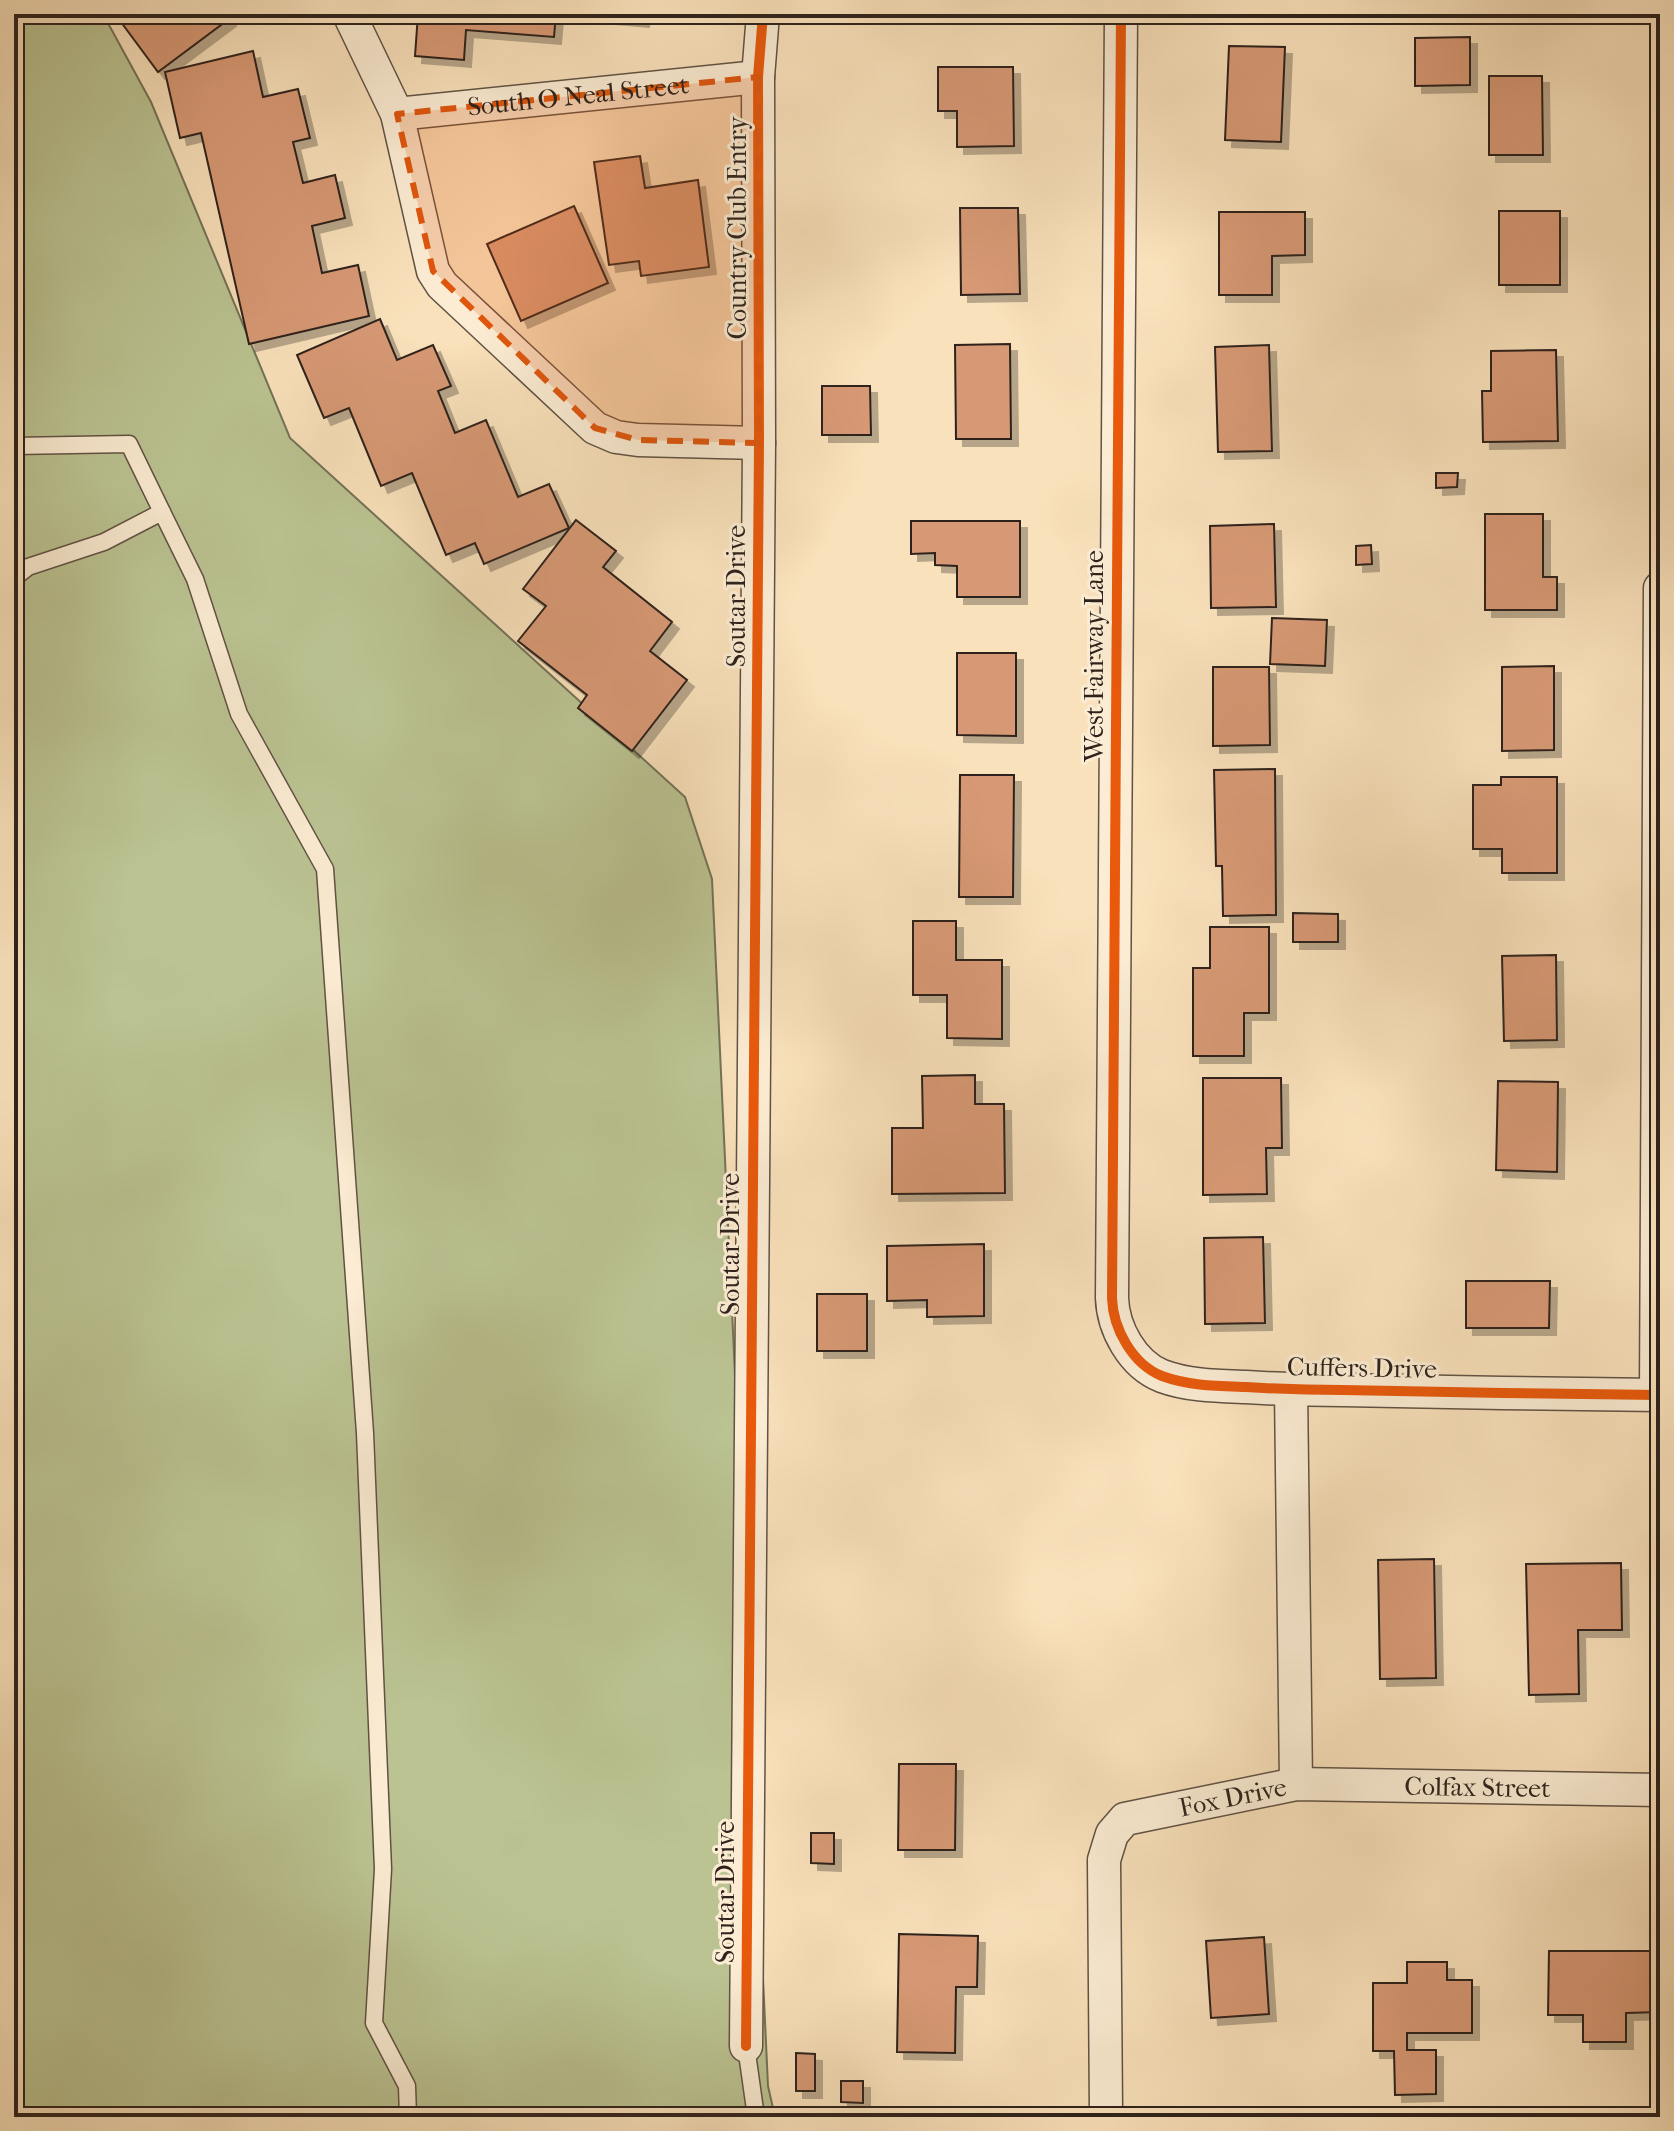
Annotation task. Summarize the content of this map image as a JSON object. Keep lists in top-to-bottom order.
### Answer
{
  "streets": {
    "street": [
      "South O Neal Street",
      "Country Club Entry",
      "Soutar Drive",
      "West Fairway Lane",
      "Cuffers Drive",
      "Colfax Street",
      "Fox Drive"
    ]
  },
  "crossings": [
    ["South O Neal Street", "Country Club Entry"],
    ["Country Club Entry", "Soutar Drive"],
    ["West Fairway Lane", "Cuffers Drive"],
    ["Cuffers Drive", "Fox Drive"],
    ["Colfax Street", "Fox Drive"]
  ]
}
